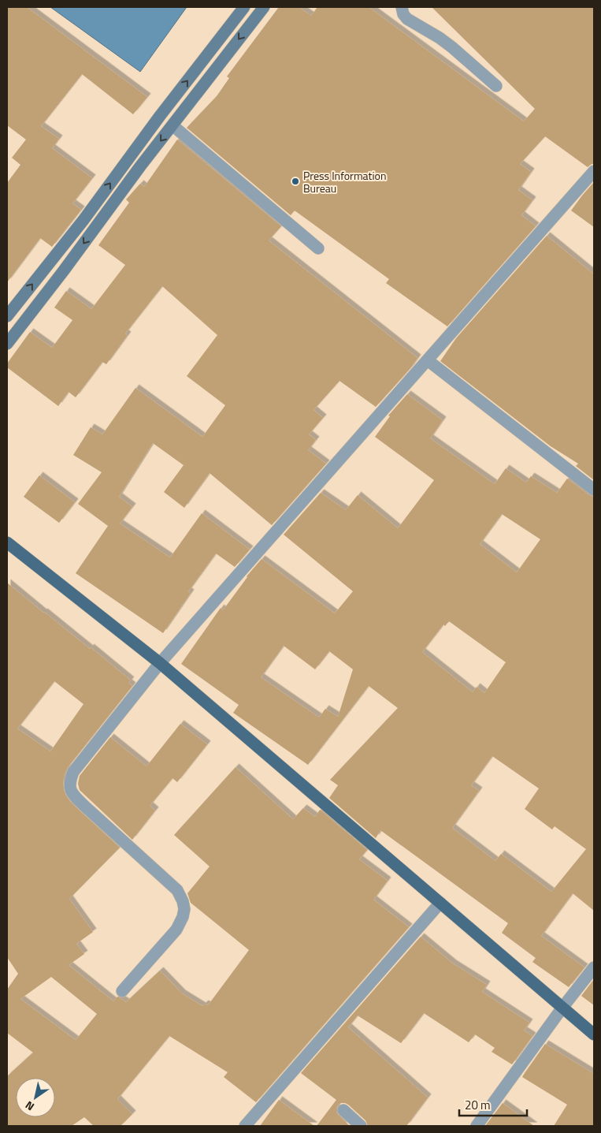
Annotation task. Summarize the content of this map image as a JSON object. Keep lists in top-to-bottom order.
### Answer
{
  "places": ["Press Information Bureau"],
  "scale_bar": "20 m",
  "north": "bottom left"
}
